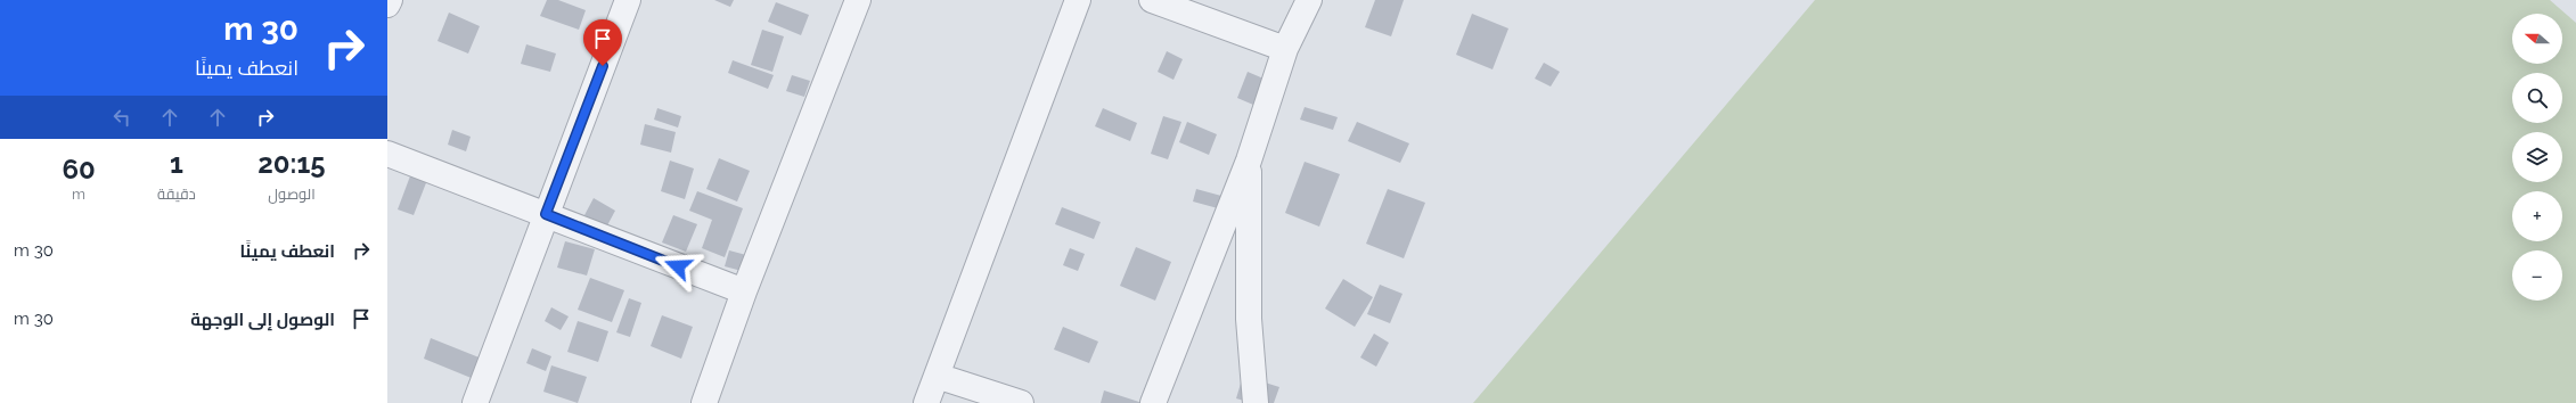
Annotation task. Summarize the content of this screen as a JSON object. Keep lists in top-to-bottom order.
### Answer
{
  "north": "left",
  "page": {
    "turn": ["30 m", "انعطف يمينًا"],
    "map_buttons": ["+", "−"],
    "eta": [
      "20:15",
      "الوصول",
      "1",
      "دقيقة",
      "60",
      "m"
    ],
    "list": [
      {
        "name": "انعطف يمينًا",
        "value": "30 m"
      },
      {
        "name": "الوصول إلى الوجهة",
        "value": "30 m"
      }
    ]
  }
}
